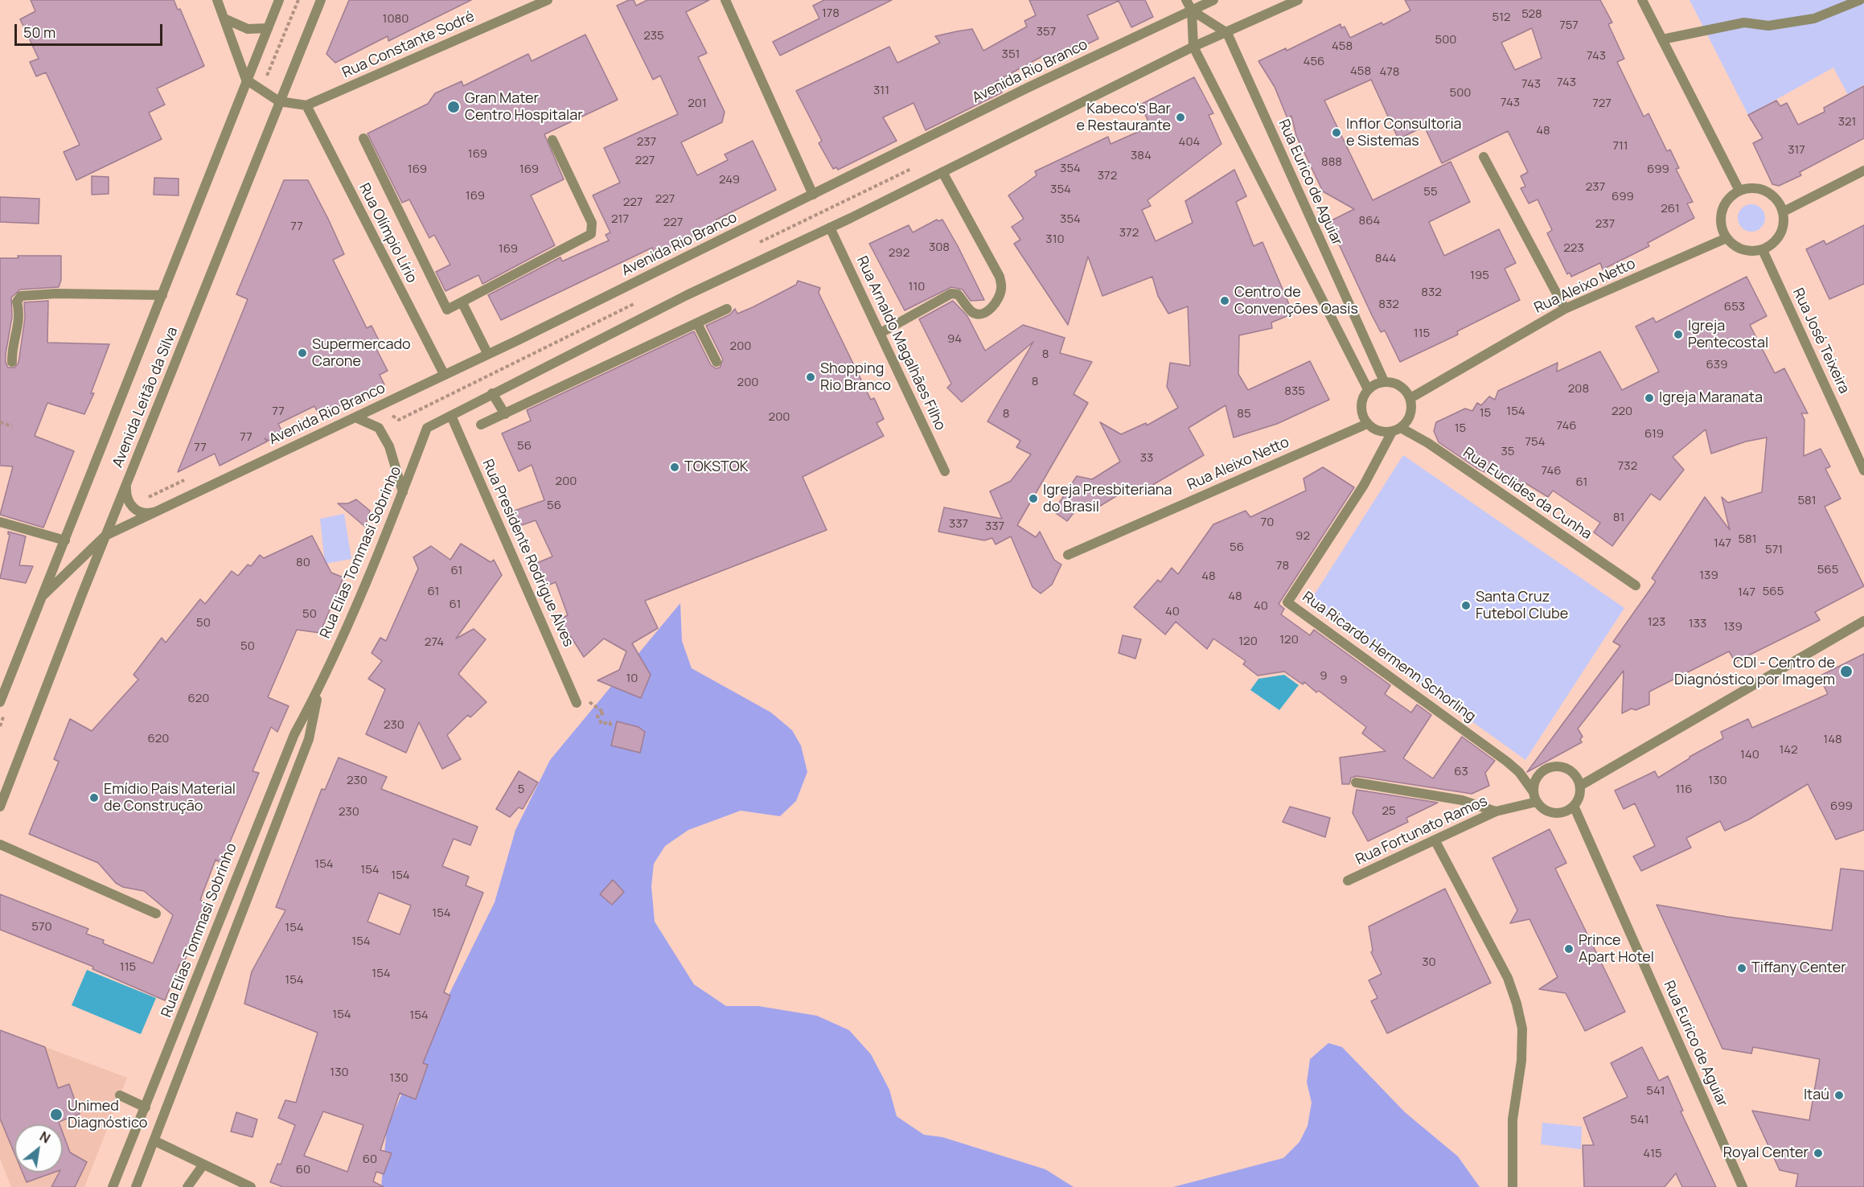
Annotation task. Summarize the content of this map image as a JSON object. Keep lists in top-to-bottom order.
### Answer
{
  "streets": {
    "street": [
      "Rua Constante Sodré",
      "Avenida Rio Branco",
      "Rua Eurico de Aguiar",
      "Rua Olímpio Lírio",
      "Rua Aleixo Netto",
      "Rua José Teixeira",
      "Rua Arnaldo Magalhães Filho",
      "Avenida Leitão da Silva",
      "Rua Euclides da Cunha",
      "Rua Elias Tommasi Sobrinho",
      "Rua Presidente Rodrigue Alves",
      "Rua Ricardo Hermenn Schorling",
      "Rua Fortunato Ramos"
    ]
  },
  "crossings": [
    ["Rua Constante Sodré", "Rua Olímpio Lírio"],
    ["Avenida Rio Branco", "Rua Olímpio Lírio"],
    ["Avenida Rio Branco", "Avenida Leitão da Silva"],
    ["Rua Eurico de Aguiar", "Rua Aleixo Netto"],
    ["Rua Eurico de Aguiar", "Rua Euclides da Cunha"],
    ["Rua Eurico de Aguiar", "Rua Ricardo Hermenn Schorling"],
    ["Rua Eurico de Aguiar", "Rua Fortunato Ramos"],
    ["Rua Aleixo Netto", "Rua José Teixeira"],
    ["Rua Aleixo Netto", "Rua Euclides da Cunha"],
    ["Rua Aleixo Netto", "Rua Ricardo Hermenn Schorling"],
    ["Rua Euclides da Cunha", "Rua Ricardo Hermenn Schorling"],
    ["Rua Elias Tommasi Sobrinho", "Rua Presidente Rodrigue Alves"],
    ["Rua Ricardo Hermenn Schorling", "Rua Fortunato Ramos"]
  ],
  "places": [
    "Gran Mater Centro Hospitalar",
    "Kabeco's Bar e Restaurante",
    "Inflor Consultoria e Sistemas",
    "Centro de Convenções Oasis",
    "Igreja Pentecostal",
    "Supermercado Carone",
    "Shopping Rio Branco",
    "Igreja Maranata",
    "TOKSTOK",
    "Igreja Presbiteriana do Brasil",
    "Santa Cruz Futebol Clube",
    "CDI - Centro de Diagnóstico por Imagem",
    "Emídio Pais Material de Construção",
    "Prince Apart Hotel",
    "Tiffany Center",
    "Itaú",
    "Unimed Diagnóstico",
    "Royal Center"
  ],
  "house_numbers": [
    "178",
    "528",
    "512",
    "1080",
    "757",
    "357",
    "235",
    "500",
    "458",
    "351",
    "743",
    "456",
    "458",
    "478",
    "743",
    "743",
    "311",
    "500",
    "743",
    "201",
    "727",
    "321",
    "48",
    "237",
    "404",
    "711",
    "317",
    "169",
    "384",
    "227",
    "888",
    "354",
    "169",
    "169",
    "699",
    "372",
    "249",
    "237",
    "354",
    "55",
    "169",
    "699",
    "227",
    "227",
    "261",
    "217",
    "354",
    "864",
    "227",
    "237",
    "77",
    "372",
    "310",
    "308",
    "223",
    "169",
    "292",
    "844",
    "195",
    "110",
    "832",
    "832",
    "653",
    "115",
    "94",
    "200",
    "8",
    "639",
    "8",
    "200",
    "208",
    "835",
    "77",
    "154",
    "220",
    "15",
    "8",
    "85",
    "200",
    "746",
    "15",
    "619",
    "77",
    "754",
    "56",
    "77",
    "35",
    "33",
    "732",
    "746",
    "200",
    "61",
    "581",
    "56",
    "81",
    "70",
    "337",
    "337",
    "92",
    "581",
    "147",
    "56",
    "571",
    "80",
    "78",
    "565",
    "61",
    "139",
    "48",
    "61",
    "565",
    "147",
    "48",
    "61",
    "40",
    "40",
    "50",
    "123",
    "50",
    "133",
    "139",
    "120",
    "120",
    "274",
    "50",
    "9",
    "10",
    "9",
    "620",
    "230",
    "620",
    "148",
    "142",
    "140",
    "63",
    "230",
    "130",
    "5",
    "116",
    "699",
    "25",
    "230",
    "154",
    "154",
    "154",
    "154",
    "570",
    "154",
    "154",
    "30",
    "115",
    "154",
    "154",
    "154",
    "154",
    "130",
    "130",
    "541",
    "541",
    "415",
    "60",
    "60"
  ],
  "scale_bar": "50 m",
  "north": "top right"
}
